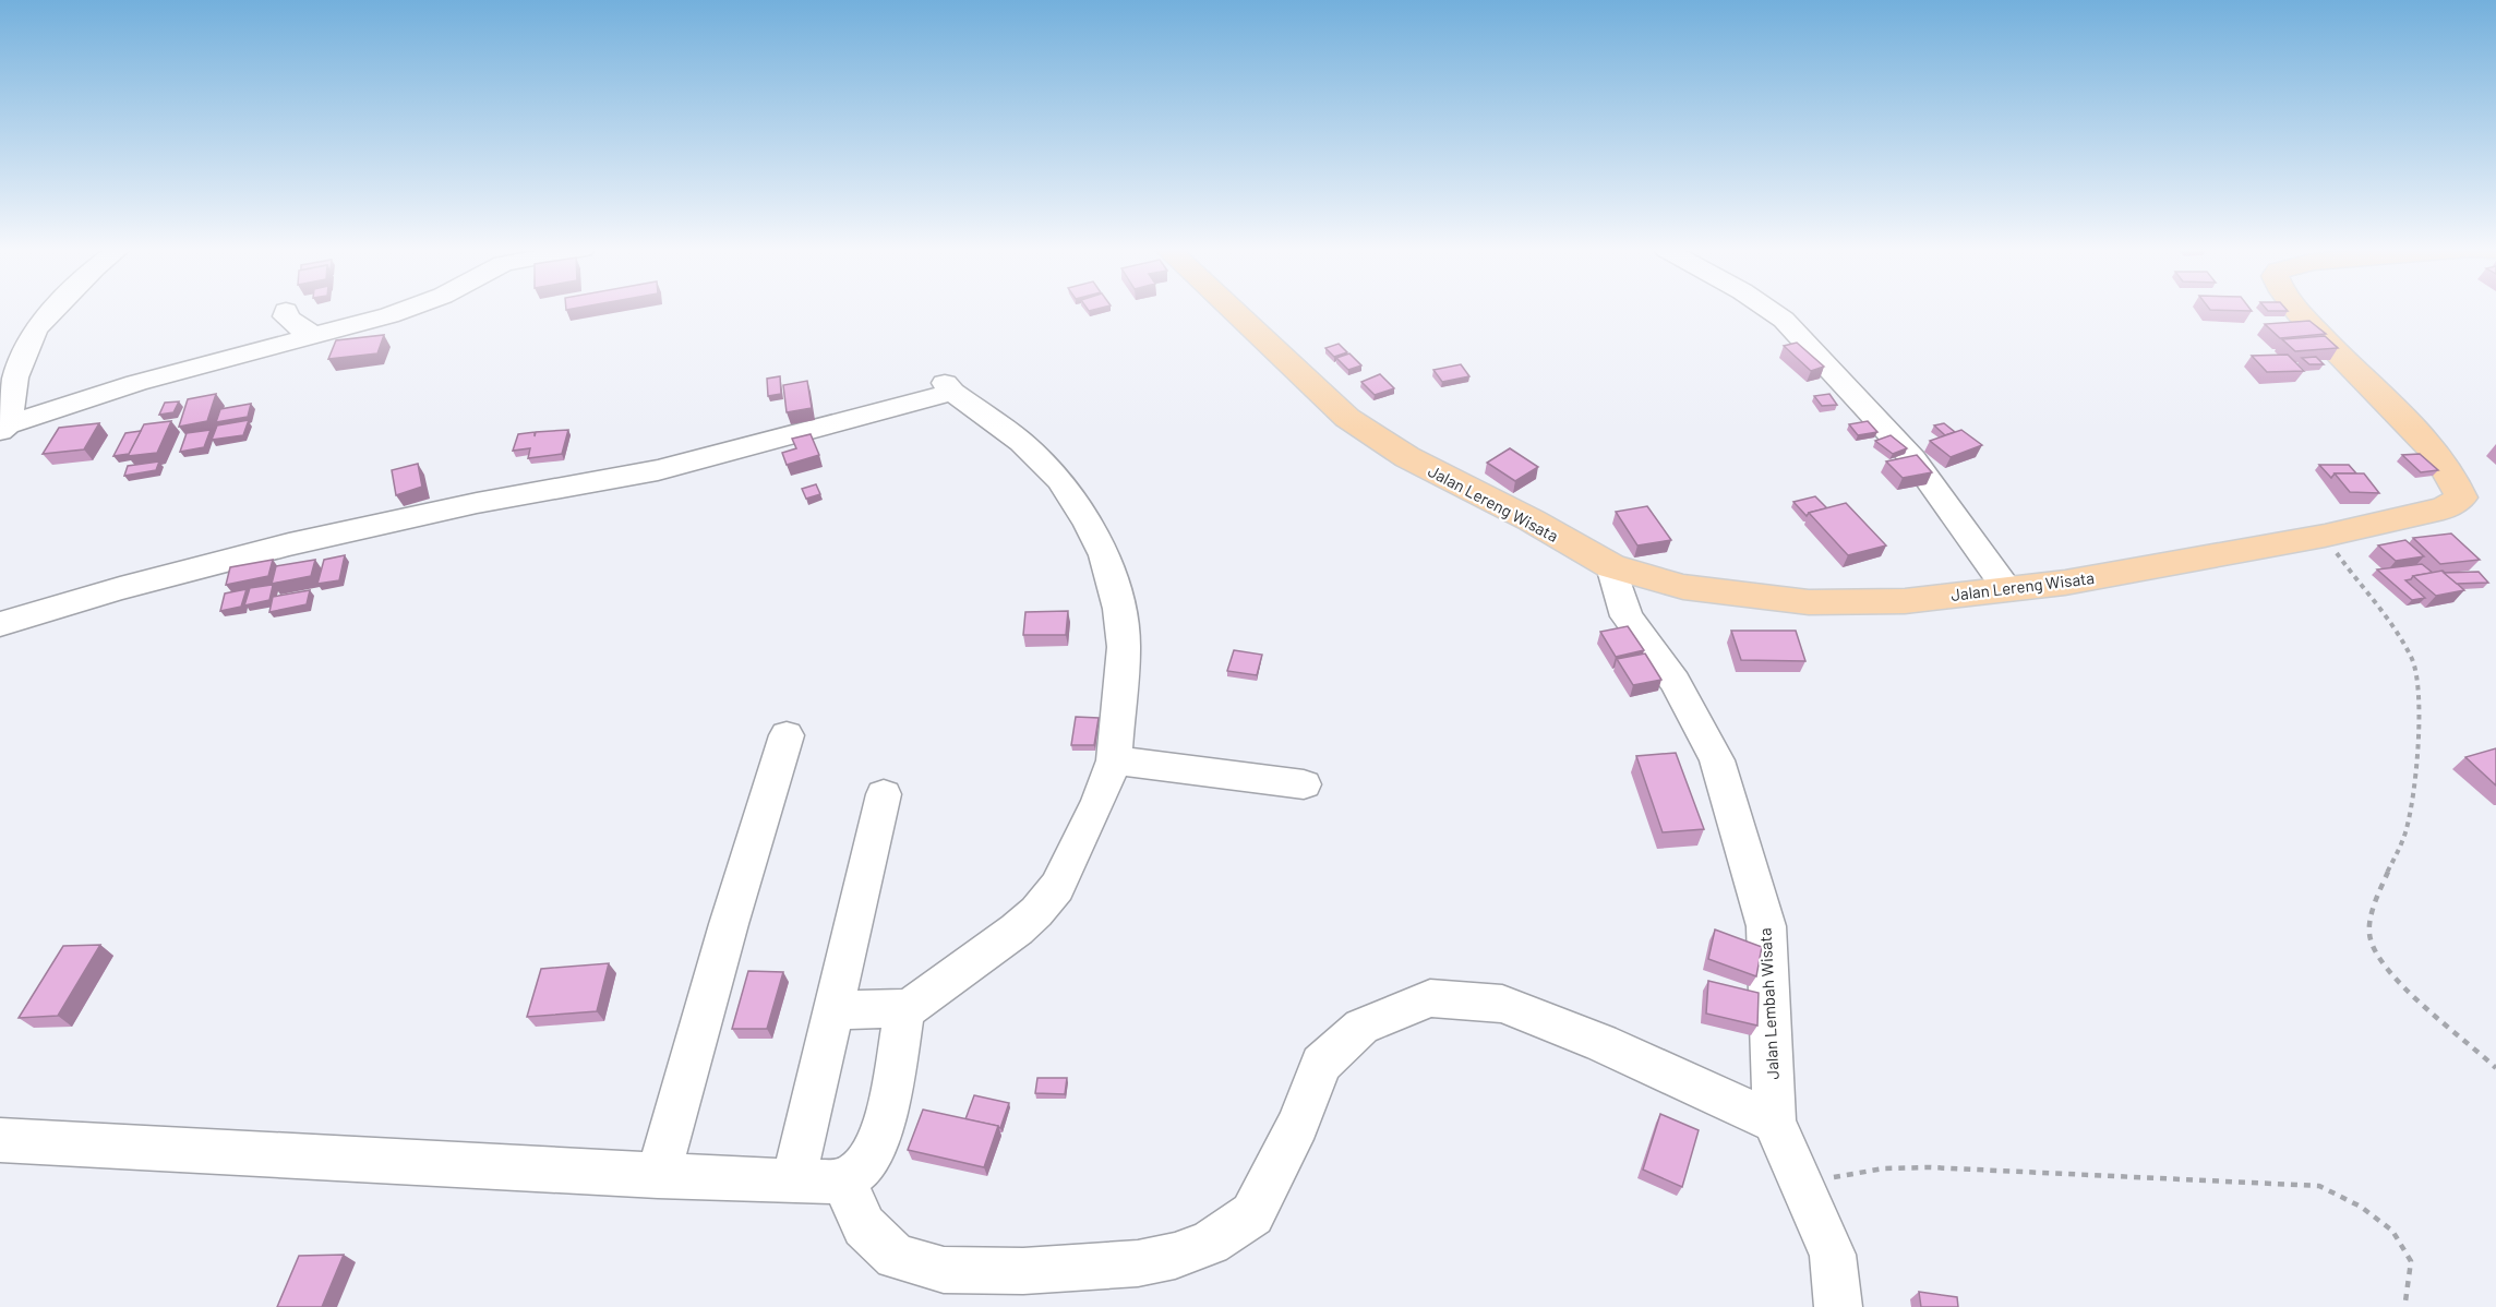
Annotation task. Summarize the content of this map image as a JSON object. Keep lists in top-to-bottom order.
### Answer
{
  "streets": {
    "main road": ["Jalan Lereng Wisata"],
    "street": ["Jalan Lembah Wisata"]
  },
  "crossings": [
    ["Jalan Lereng Wisata", "Jalan Lembah Wisata"]
  ]
}
